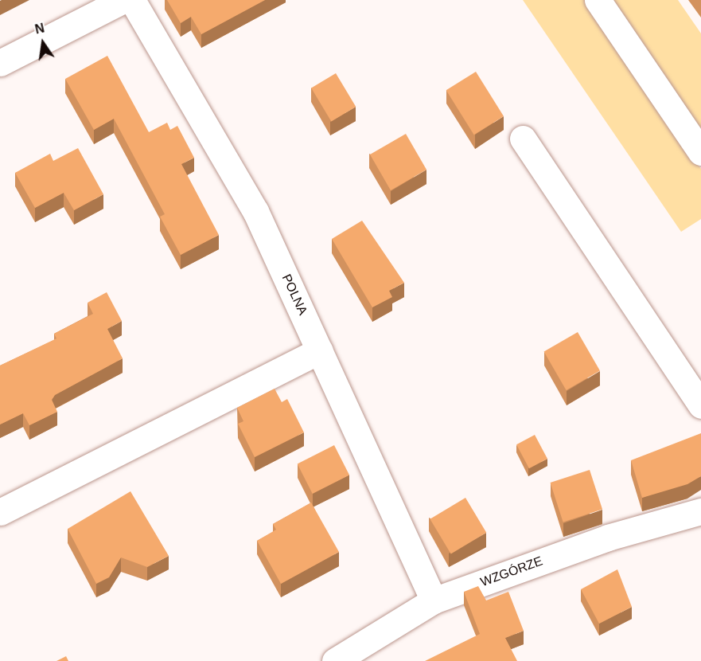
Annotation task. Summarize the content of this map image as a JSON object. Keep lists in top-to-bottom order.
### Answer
{
  "streets": {
    "street": ["POLNA", "WZGÓRZE"]
  },
  "crossings": [
    ["POLNA", "WZGÓRZE"]
  ],
  "north": "top"
}
